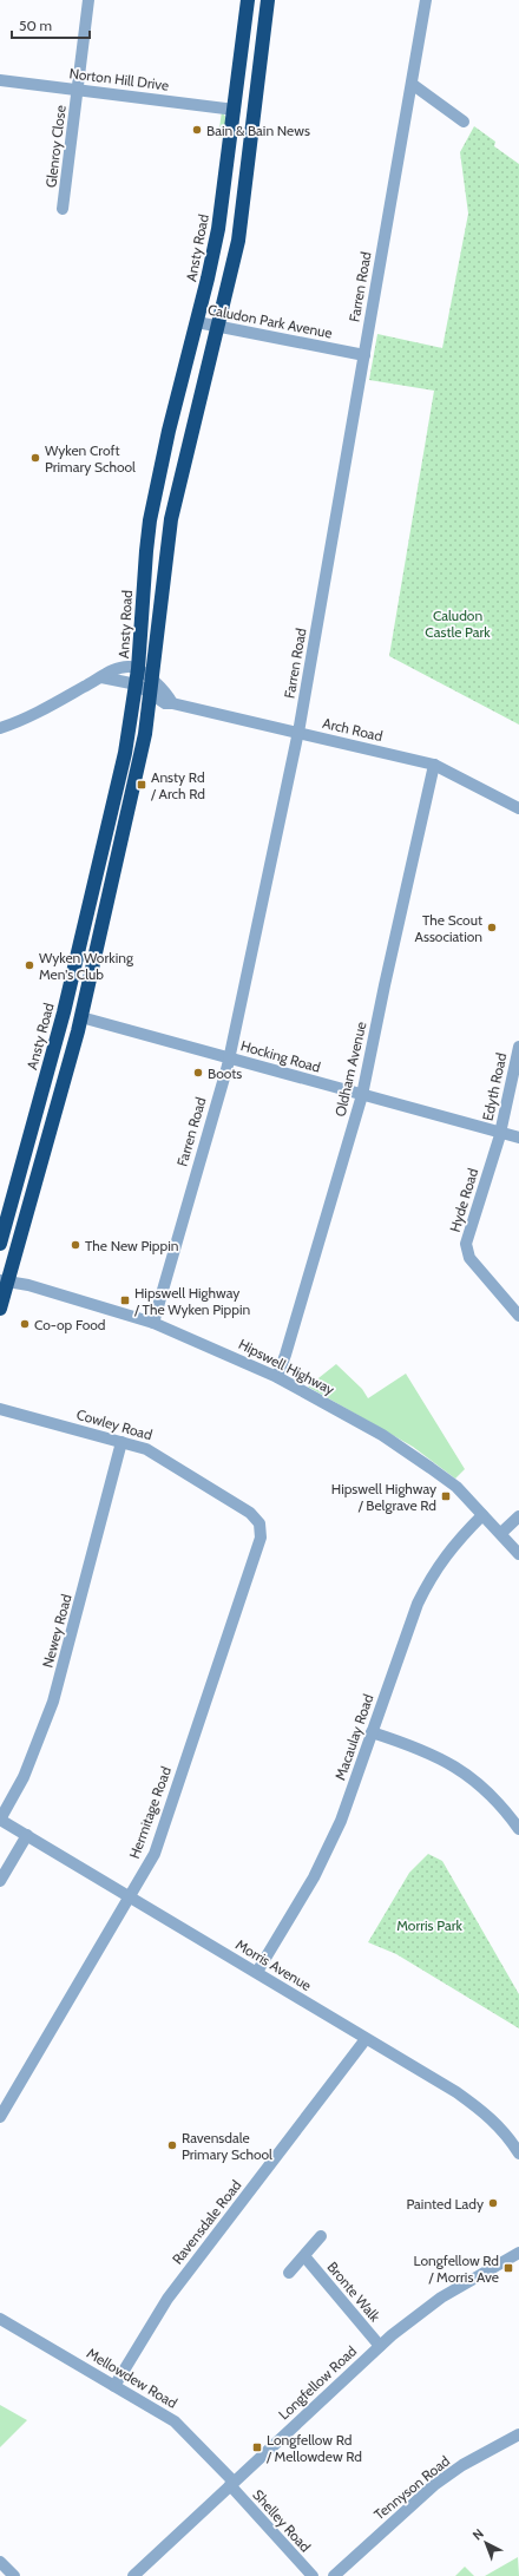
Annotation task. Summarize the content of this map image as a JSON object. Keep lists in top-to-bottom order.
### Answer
{
  "streets": {
    "highway": ["Ansty Road"],
    "street": [
      "Norton Hill Drive",
      "Glenroy Close",
      "Farren Road",
      "Caludon Park Avenue",
      "Arch Road",
      "Hocking Road",
      "Oldham Avenue",
      "Edyth Road",
      "Hyde Road",
      "Hipswell Highway",
      "Cowley Road",
      "Newey Road",
      "Macaulay Road",
      "Hermitage Road",
      "Morris Avenue",
      "Ravensdale Road",
      "Bronte Walk",
      "Mellowdew Road",
      "Longfellow Road",
      "Tennyson Road",
      "Shelley Road"
    ]
  },
  "crossings": [
    ["Norton Hill Drive", "Glenroy Close"],
    ["Norton Hill Drive", "Ansty Road"],
    ["Ansty Road", "Caludon Park Avenue"],
    ["Farren Road", "Caludon Park Avenue"],
    ["Farren Road", "Arch Road"],
    ["Farren Road", "Hocking Road"],
    ["Farren Road", "Hipswell Highway"],
    ["Arch Road", "Oldham Avenue"],
    ["Hocking Road", "Oldham Avenue"],
    ["Hocking Road", "Edyth Road"],
    ["Hocking Road", "Hyde Road"],
    ["Oldham Avenue", "Hipswell Highway"],
    ["Edyth Road", "Hyde Road"],
    ["Hipswell Highway", "Macaulay Road"],
    ["Cowley Road", "Newey Road"],
    ["Cowley Road", "Hermitage Road"],
    ["Newey Road", "Morris Avenue"],
    ["Macaulay Road", "Morris Avenue"],
    ["Hermitage Road", "Morris Avenue"],
    ["Morris Avenue", "Ravensdale Road"],
    ["Ravensdale Road", "Mellowdew Road"],
    ["Bronte Walk", "Longfellow Road"],
    ["Mellowdew Road", "Longfellow Road"],
    ["Mellowdew Road", "Shelley Road"],
    ["Longfellow Road", "Shelley Road"]
  ],
  "parks": ["Caludon Castle Park", "Morris Park"],
  "places": {
    "other": [
      "Bain & Bain News",
      "Wyken Croft Primary School",
      "The Scout Association",
      "Wyken Working Men's Club",
      "Boots",
      "The New Pippin",
      "Co-op Food",
      "Ravensdale Primary School",
      "Painted Lady"
    ],
    "transit": [
      "Ansty Rd / Arch Rd",
      "Hipswell Highway / The Wyken Pippin",
      "Hipswell Highway / Belgrave Rd",
      "Longfellow Rd / Morris Ave",
      "Longfellow Rd / Mellowdew Rd"
    ]
  },
  "scale_bar": "50 m",
  "north": "top left"
}
